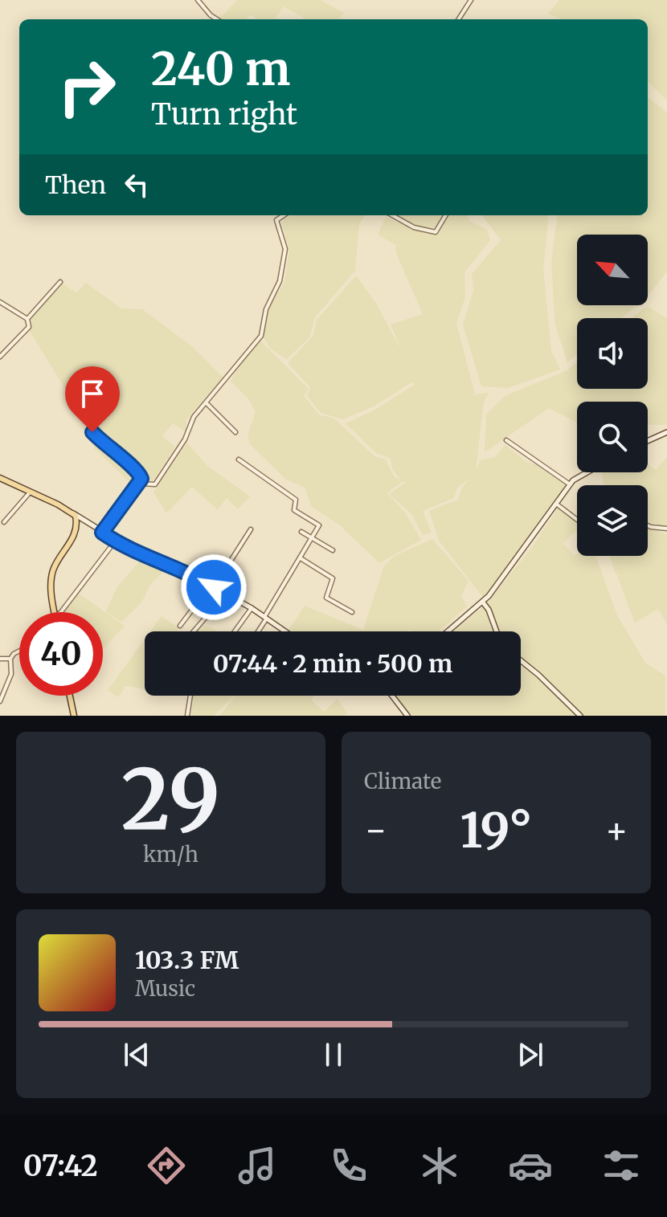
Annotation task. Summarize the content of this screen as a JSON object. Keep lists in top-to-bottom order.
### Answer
{
  "north": "top left",
  "page": {
    "turn": ["240 m", "Turn right"],
    "then": "Then",
    "limit": "40",
    "trip": "07:44 · 2 min · 500 m",
    "tile": [
      ["29", "km/h"],
      "Climate"
    ],
    "heat": ["−", "19°", "+"],
    "song": ["103.3 FM", "Music"],
    "tabs": "07:42"
  }
}
